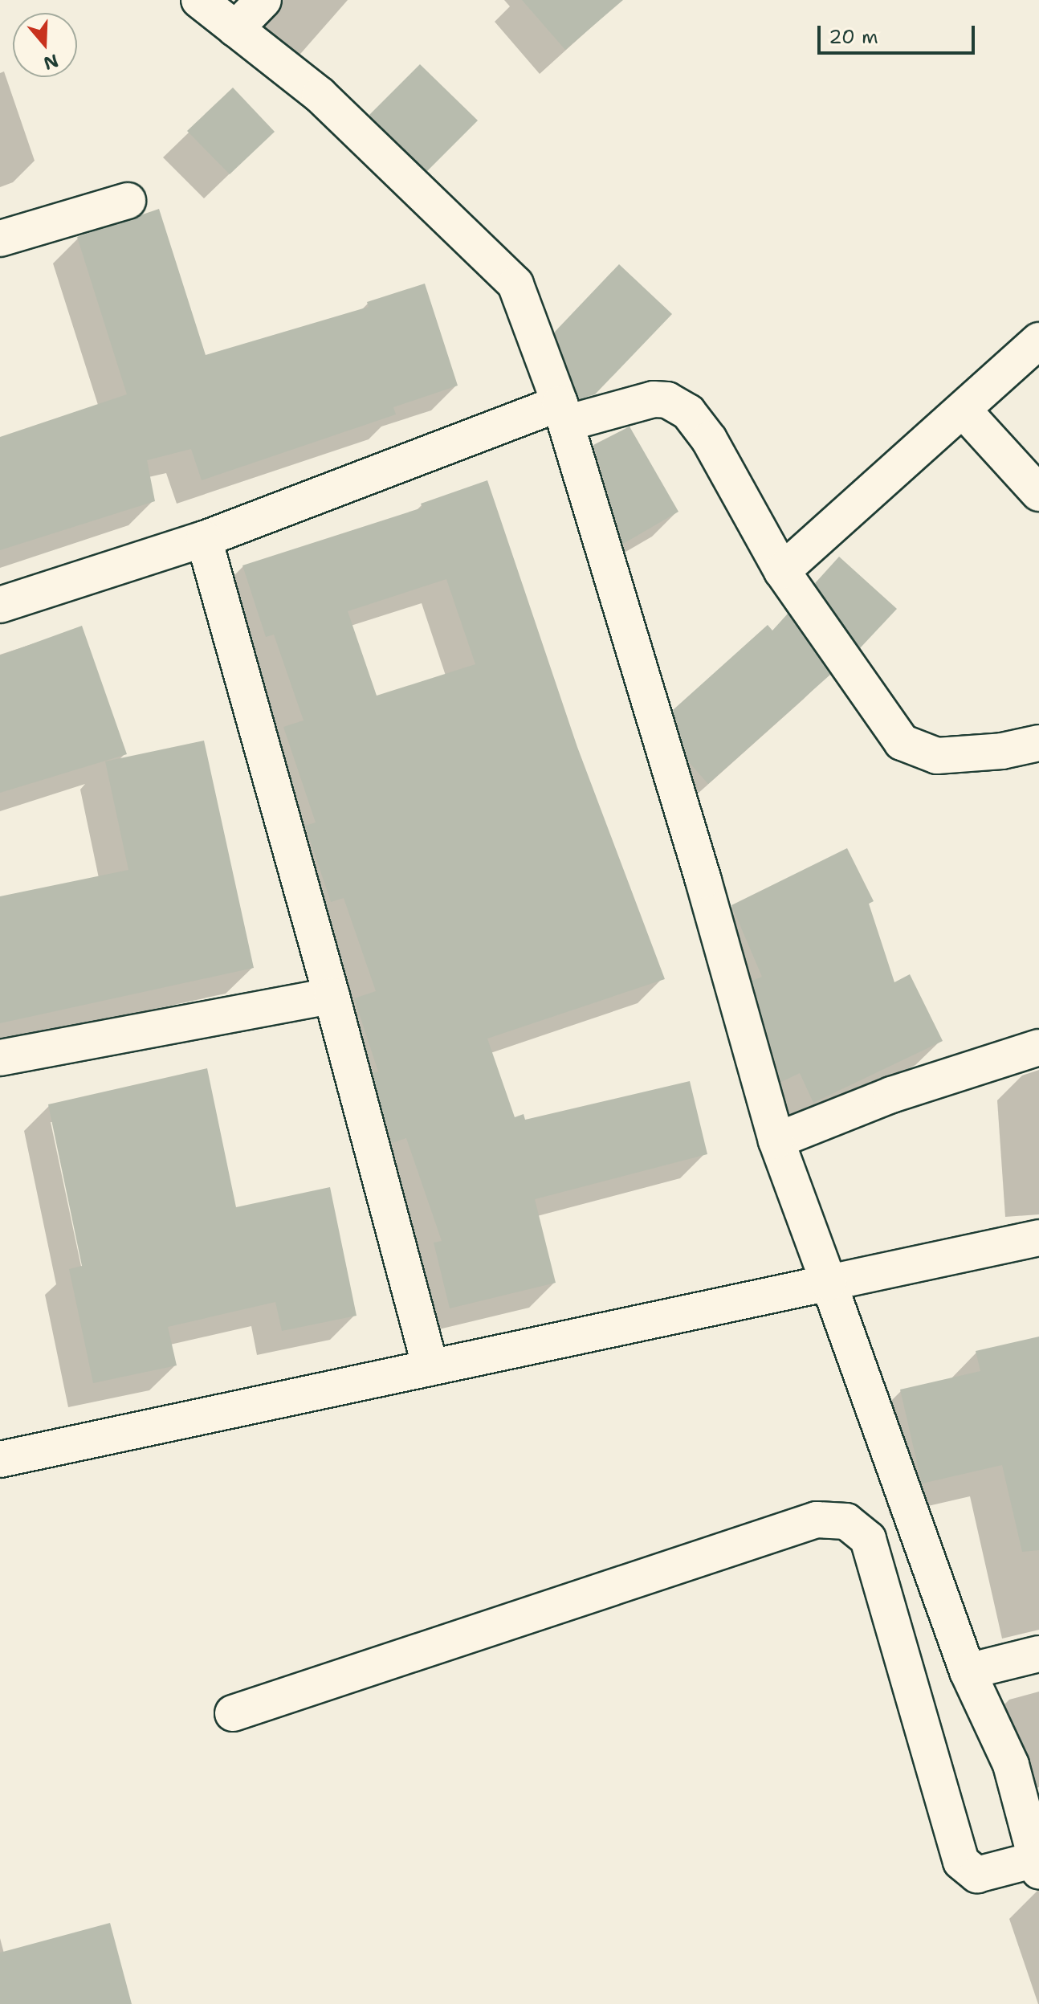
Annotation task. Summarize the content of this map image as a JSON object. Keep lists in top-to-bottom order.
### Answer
{
  "scale_bar": "20 m",
  "north": "bottom"
}
